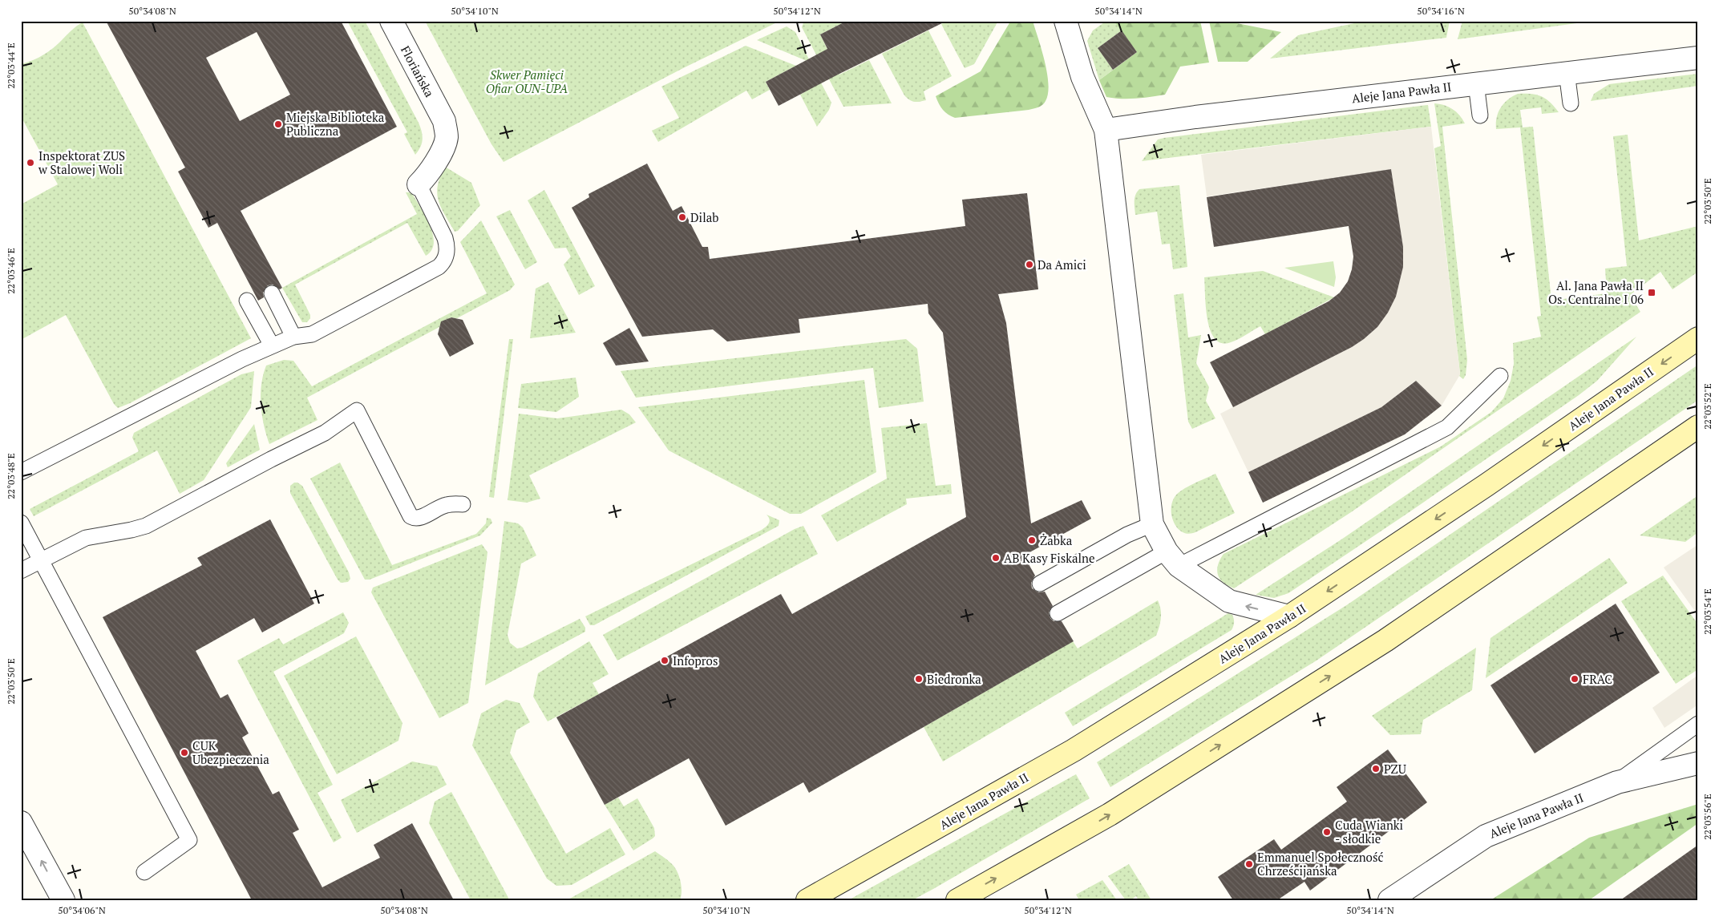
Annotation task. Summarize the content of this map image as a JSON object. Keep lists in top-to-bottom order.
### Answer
{
  "streets": {
    "main road": ["Aleje Jana Pawła II"],
    "street": ["Floriańska"]
  },
  "parks": ["Skwer Pamięci Ofiar OUN-UPA"],
  "places": {
    "other": [
      "Miejska Biblioteka Publiczna",
      "Inspektorat ZUS w Stalowej Woli",
      "Dilab",
      "Da Amici",
      "Żabka",
      "AB Kasy Fiskalne",
      "Infopros",
      "Biedronka",
      "FRAC",
      "CUK Ubezpieczenia",
      "PZU",
      "Cuda Wianki - słodkie",
      "Emmanuel Społeczność Chrześcijańska"
    ],
    "transit": ["Al. Jana Pawła II Os. Centralne I 06"]
  },
  "coordinates": [
    "50°34'08\"N",
    "50°34'10\"N",
    "50°34'12\"N",
    "50°34'14\"N",
    "50°34'16\"N",
    "22°03'44\"E",
    "22°03'50\"E",
    "22°03'46\"E",
    "22°03'52\"E",
    "22°03'48\"E",
    "22°03'54\"E",
    "22°03'56\"E",
    "50°34'06\"N"
  ]
}
